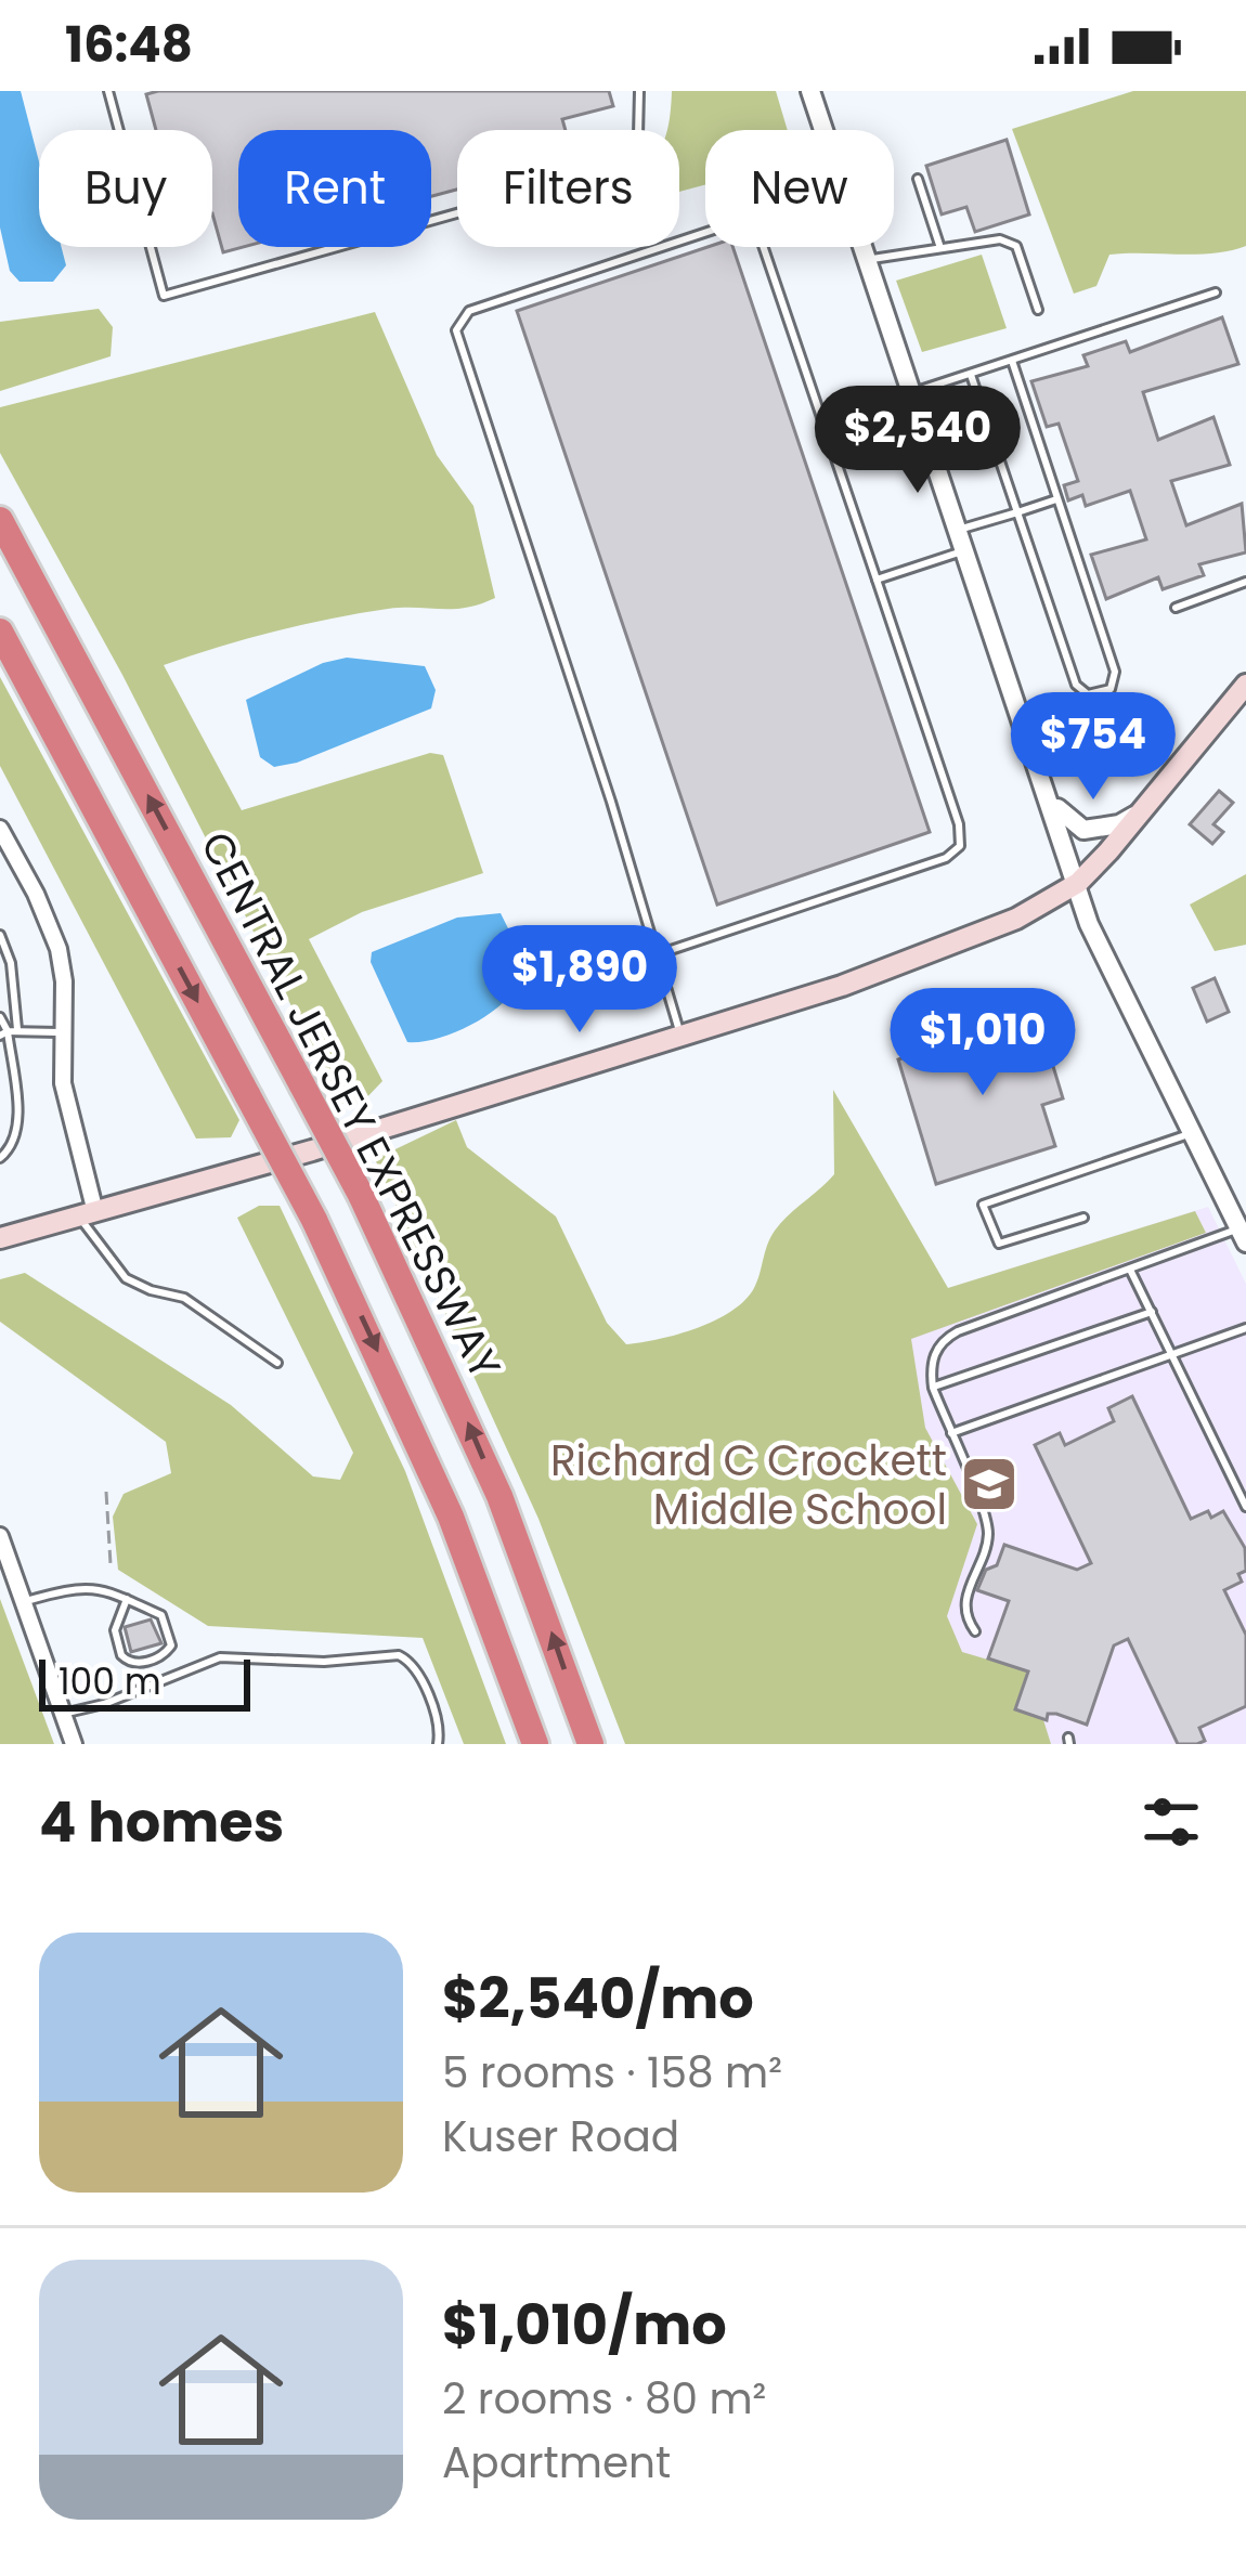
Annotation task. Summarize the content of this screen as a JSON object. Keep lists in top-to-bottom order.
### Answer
{
  "streets": {
    "highway": ["CENTRAL JERSEY EXPRESSWAY"]
  },
  "places": {
    "school or university": ["Richard C Crockett Middle School"]
  },
  "scale_bar": "100 m",
  "page": {
    "status": "16:48",
    "chip": [
      "Buy",
      "Rent",
      "Filters",
      "New"
    ],
    "price": [
      "$2,540",
      "$754",
      "$1,890",
      "$1,010"
    ],
    "scale": "100 m",
    "heading": "4 homes",
    "list": [
      {
        "name": "$2,540/mo",
        "note": "5 rooms · 158 m² · Kuser Road"
      },
      {
        "name": "$1,010/mo",
        "note": "2 rooms · 80 m² · Apartment"
      }
    ]
  }
}
